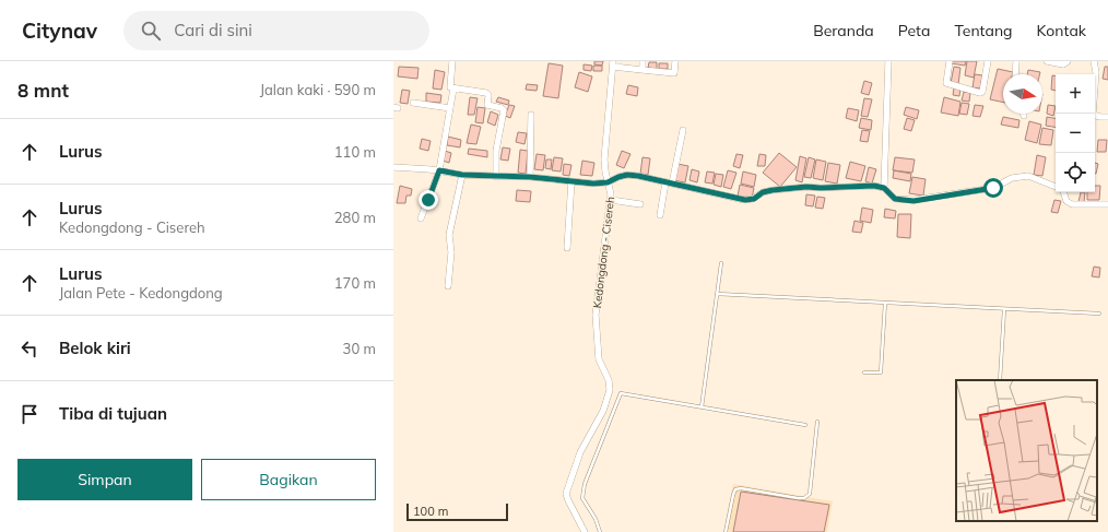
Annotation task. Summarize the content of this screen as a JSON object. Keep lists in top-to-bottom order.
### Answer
{
  "streets": {
    "street": ["Kedongdong - Cisereh"]
  },
  "scale_bar": "100 m",
  "north": "right",
  "page": {
    "header": "Citynav",
    "search": "Cari di sini",
    "nav": [
      "Beranda",
      "Peta",
      "Tentang",
      "Kontak"
    ],
    "heading": ["8 mnt", "Jalan kaki · 590 m"],
    "map_buttons": ["+", "−"],
    "list": [
      ["Lurus", "110 m"],
      ["Lurus", "Kedongdong - Cisereh", "280 m"],
      ["Lurus", "Jalan Pete - Kedongdong", "170 m"],
      ["Belok kiri", "30 m"],
      "Tiba di tujuan"
    ],
    "buttons": ["Simpan", "Bagikan"],
    "scale": "100 m"
  }
}
